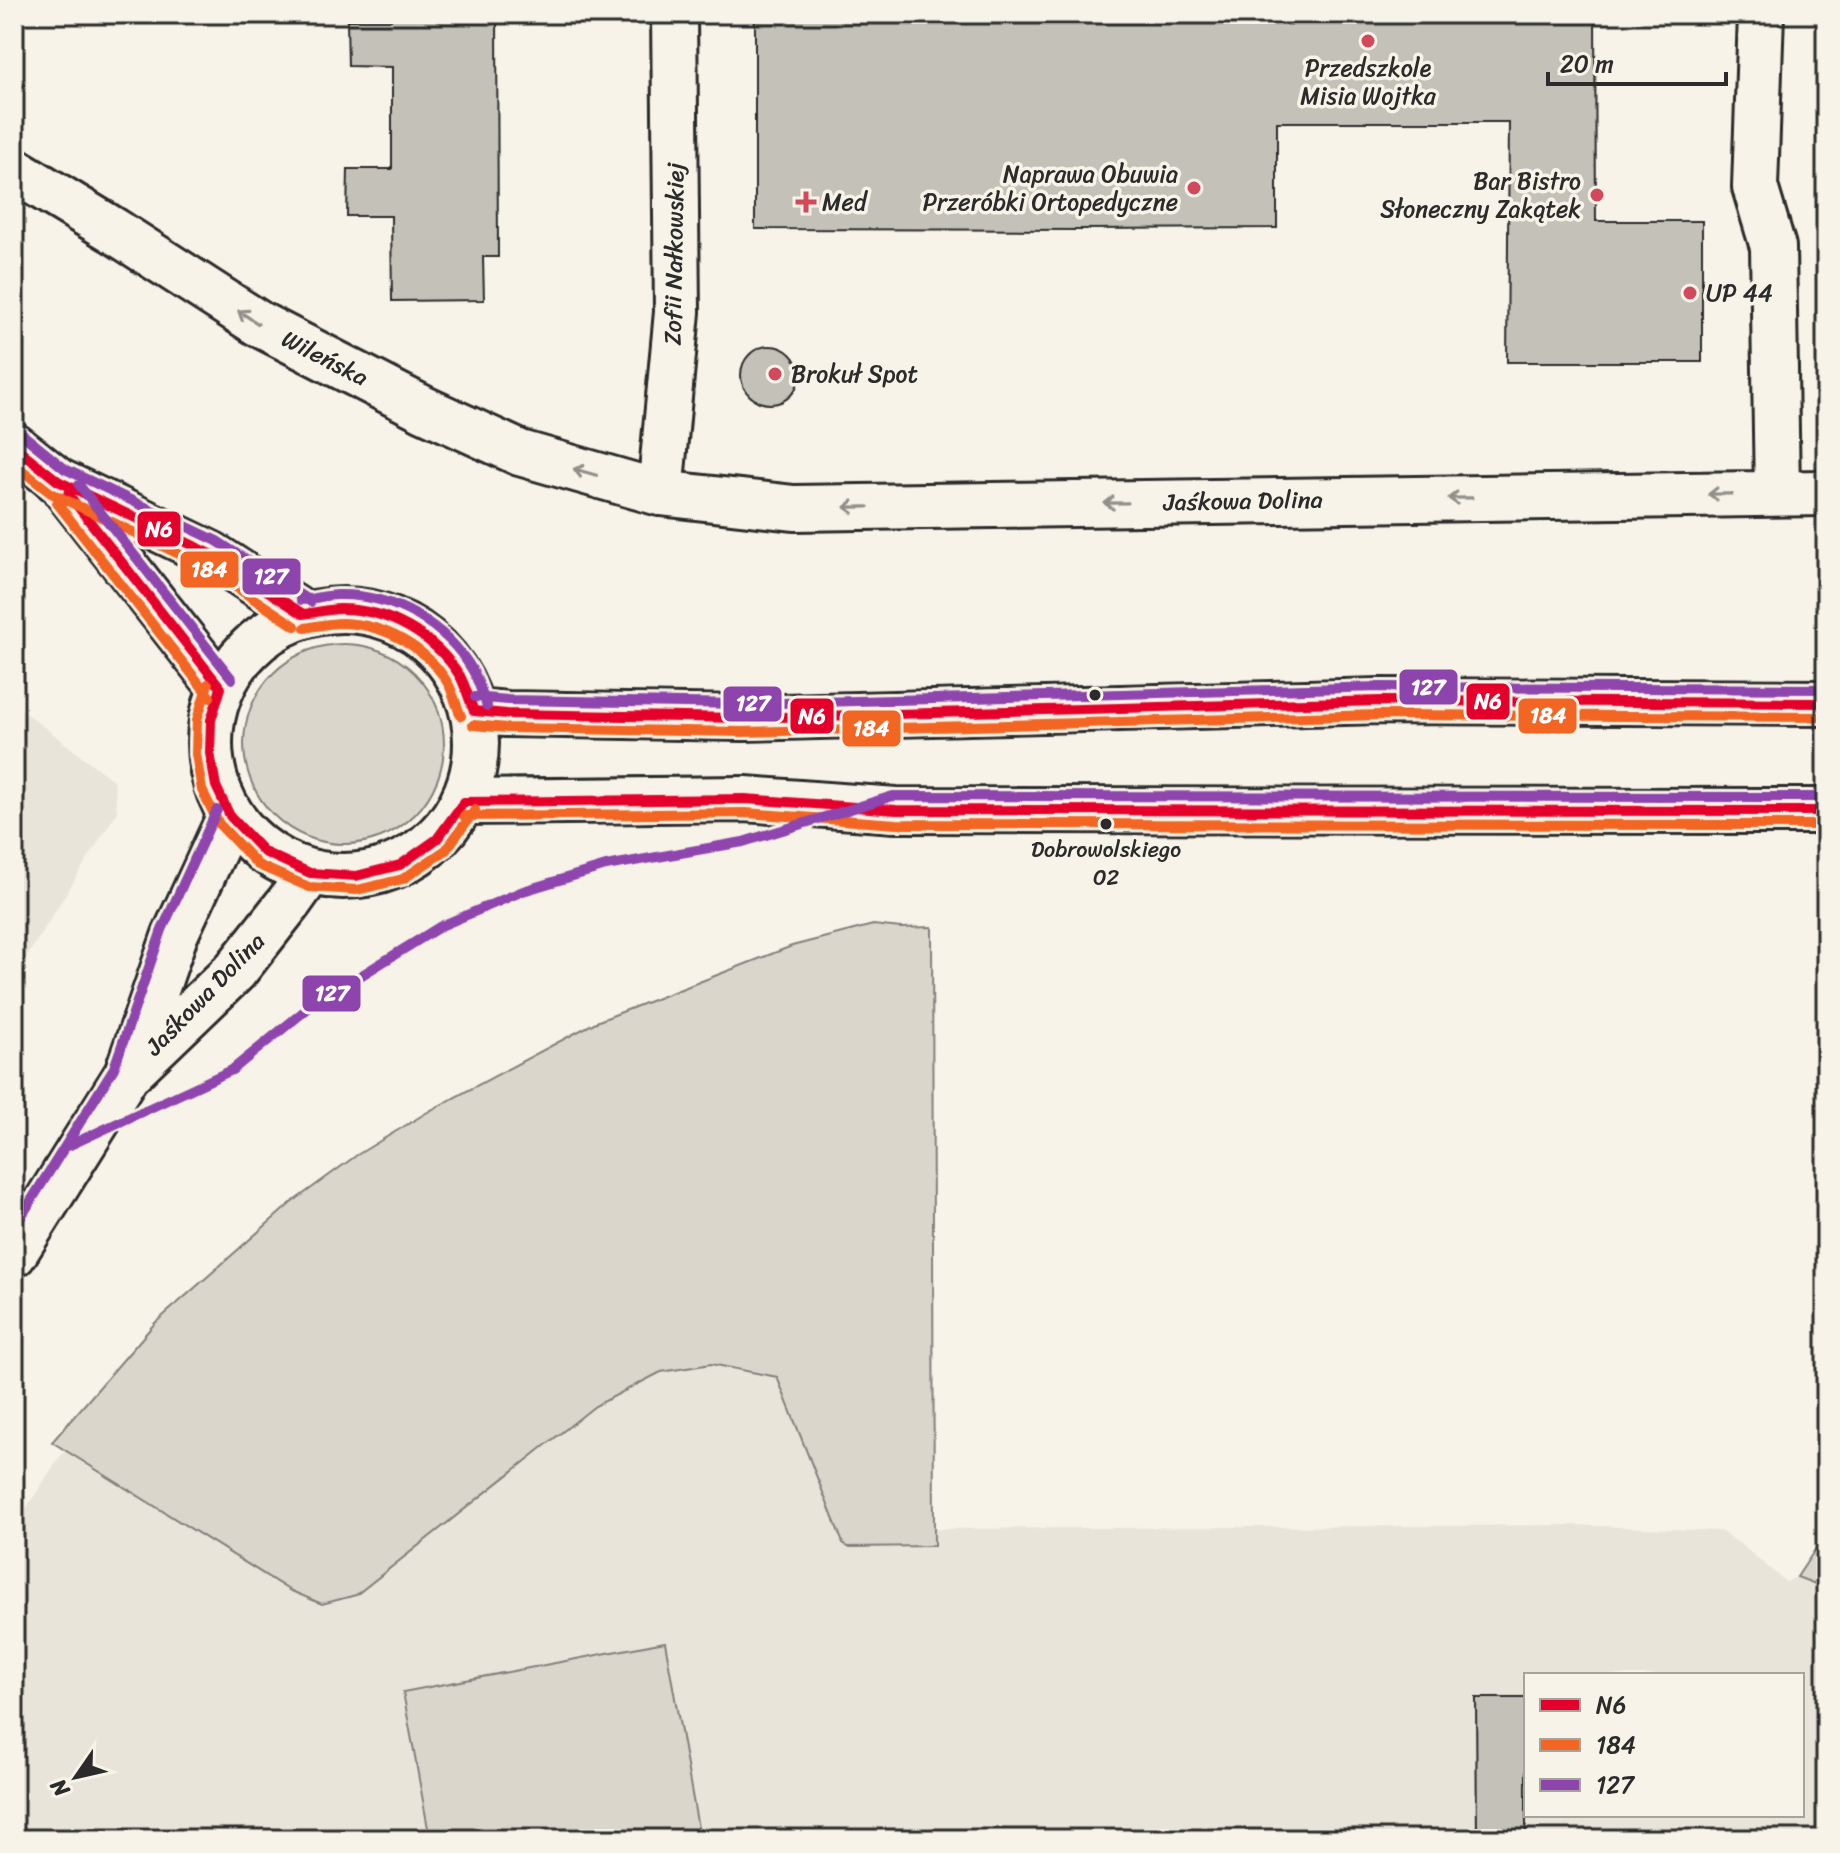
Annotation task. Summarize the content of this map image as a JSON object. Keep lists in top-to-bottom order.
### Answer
{
  "streets": {
    "street": ["Zofii Nałkowskiej", "Wileńska", "Jaśkowa Dolina"]
  },
  "crossings": [
    ["Zofii Nałkowskiej", "Wileńska"],
    ["Zofii Nałkowskiej", "Jaśkowa Dolina"],
    ["Wileńska", "Jaśkowa Dolina"]
  ],
  "places": {
    "other": [
      "Przedszkole Misia Wojtka",
      "Naprawa Obuwia Przeróbki Ortopedyczne",
      "Bar Bistro Słoneczny Zakątek",
      "UP 44",
      "Brokuł Spot",
      "Dobrowolskiego 02"
    ],
    "health": ["Med"]
  },
  "lines": ["transit line 127", "transit line N6", "transit line 184"],
  "legend": ["N6", "184", "127"],
  "scale_bar": "20 m",
  "north": "bottom left"
}
